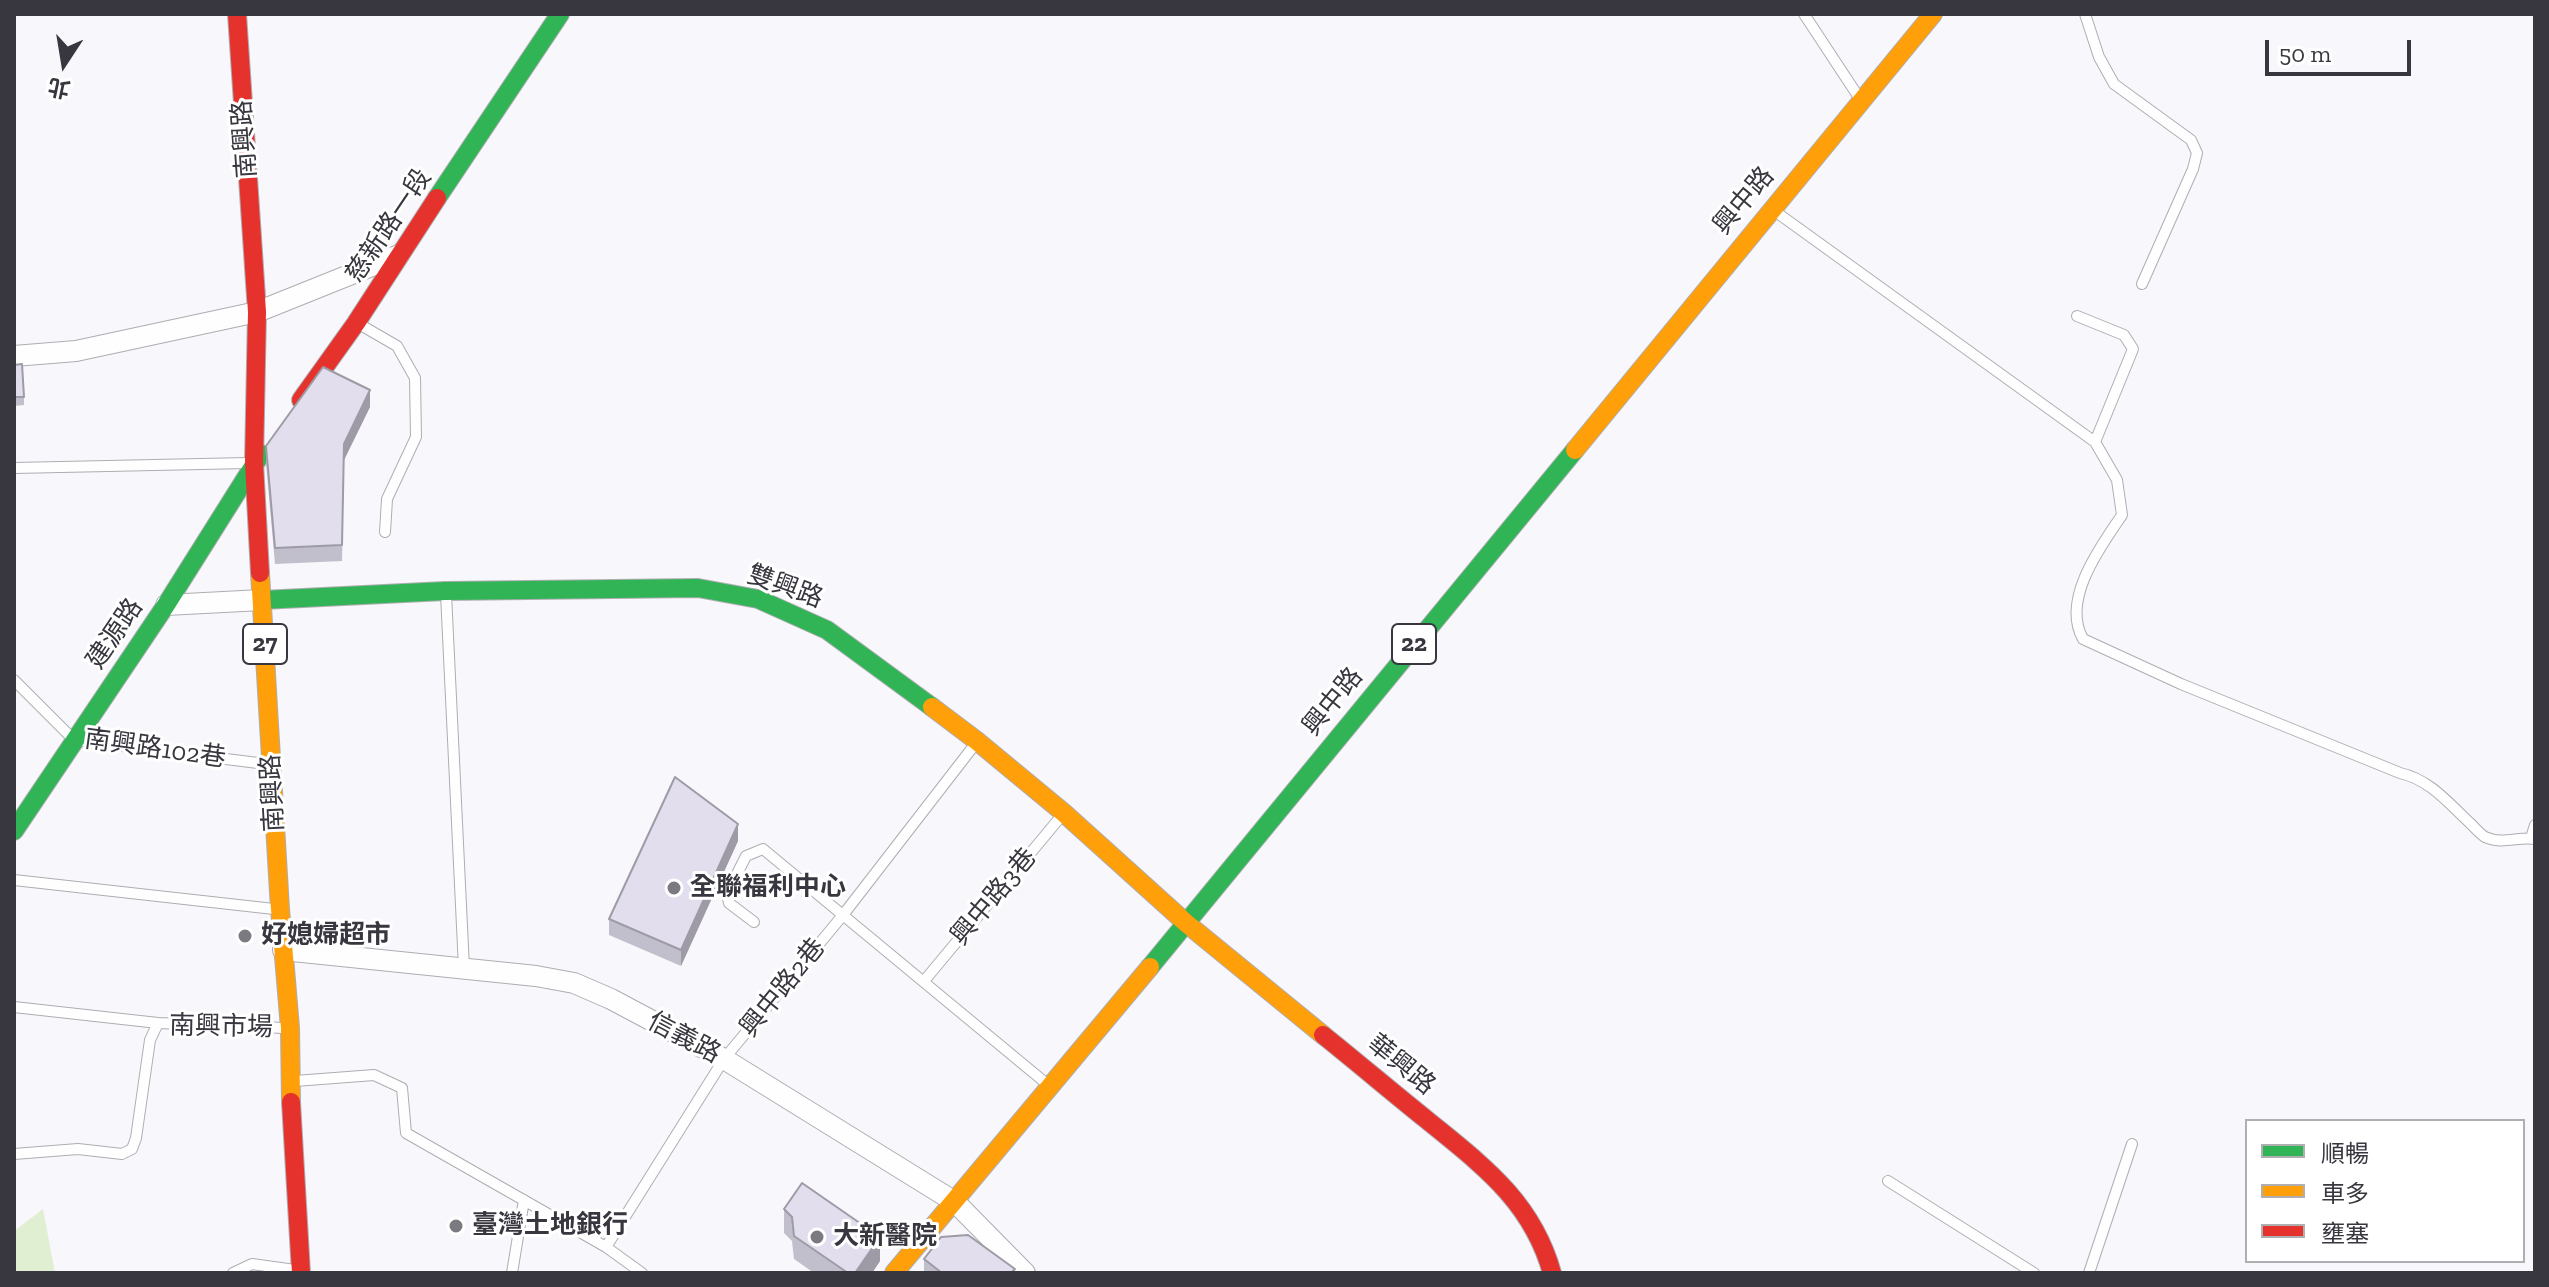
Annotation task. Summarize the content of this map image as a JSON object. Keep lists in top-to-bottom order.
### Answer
{
  "streets": {
    "main road": [
      "南興路",
      "興中路",
      "慈新路一段",
      "雙興路",
      "建源路",
      "27",
      "22",
      "華興路"
    ],
    "street": ["信義路"],
    "lane": [
      "南興路102巷",
      "興中路3巷",
      "興中路2巷",
      "南興市場"
    ]
  },
  "crossings": [
    ["南興路", "雙興路"],
    ["南興路", "建源路"],
    ["南興路", "南興路102巷"],
    ["南興路", "南興市場"],
    ["南興路", "信義路"],
    ["興中路", "雙興路"],
    ["興中路", "信義路"],
    ["興中路", "華興路"],
    ["雙興路", "興中路3巷"],
    ["雙興路", "興中路2巷"],
    ["雙興路", "華興路"],
    ["建源路", "南興路102巷"],
    ["興中路2巷", "信義路"]
  ],
  "places": [
    "全聯福利中心",
    "好媳婦超市",
    "臺灣土地銀行",
    "大新醫院"
  ],
  "legend": ["順暢", "車多", "壅塞"],
  "scale_bar": "50 m",
  "north": "bottom"
}
